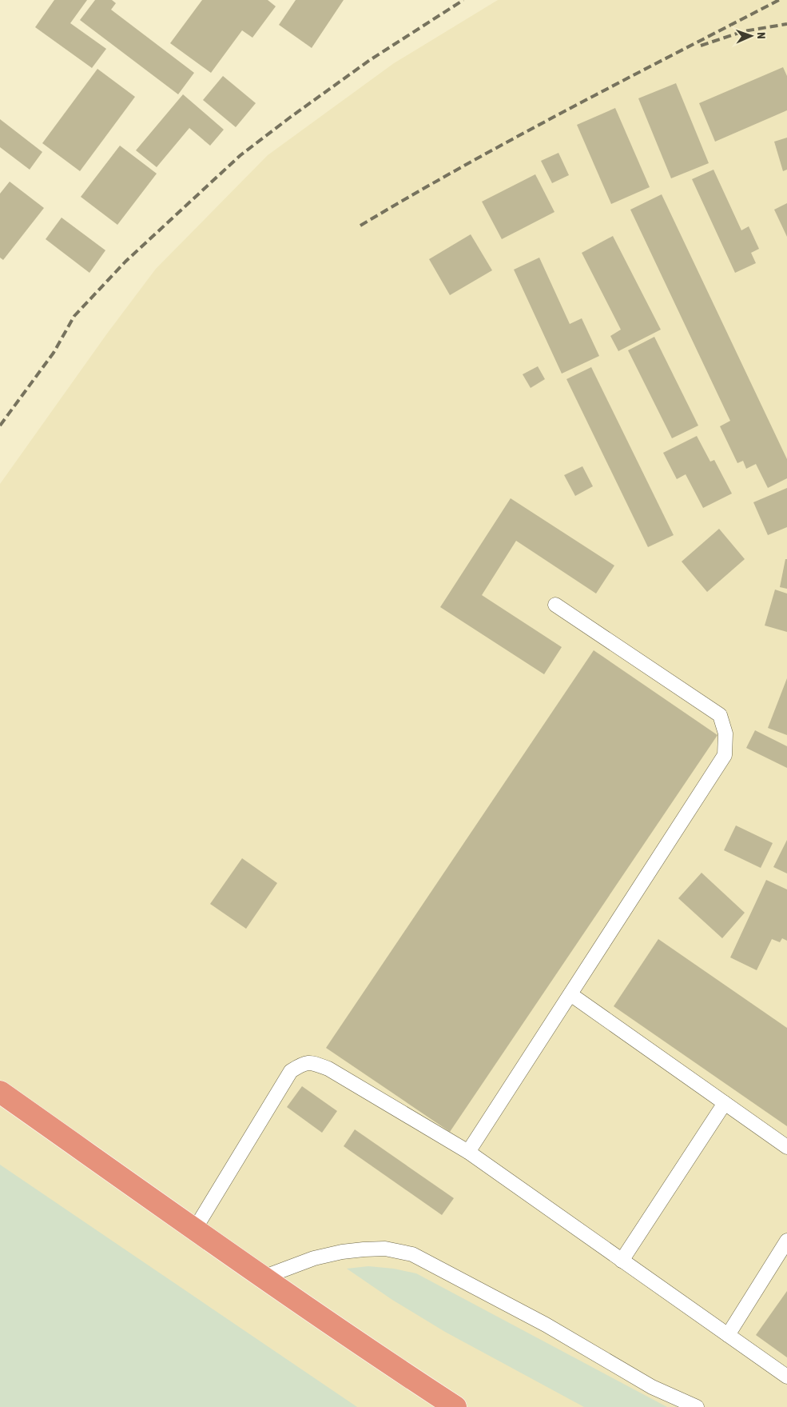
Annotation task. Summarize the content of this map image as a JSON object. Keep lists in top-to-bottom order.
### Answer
{
  "north": "right"
}
